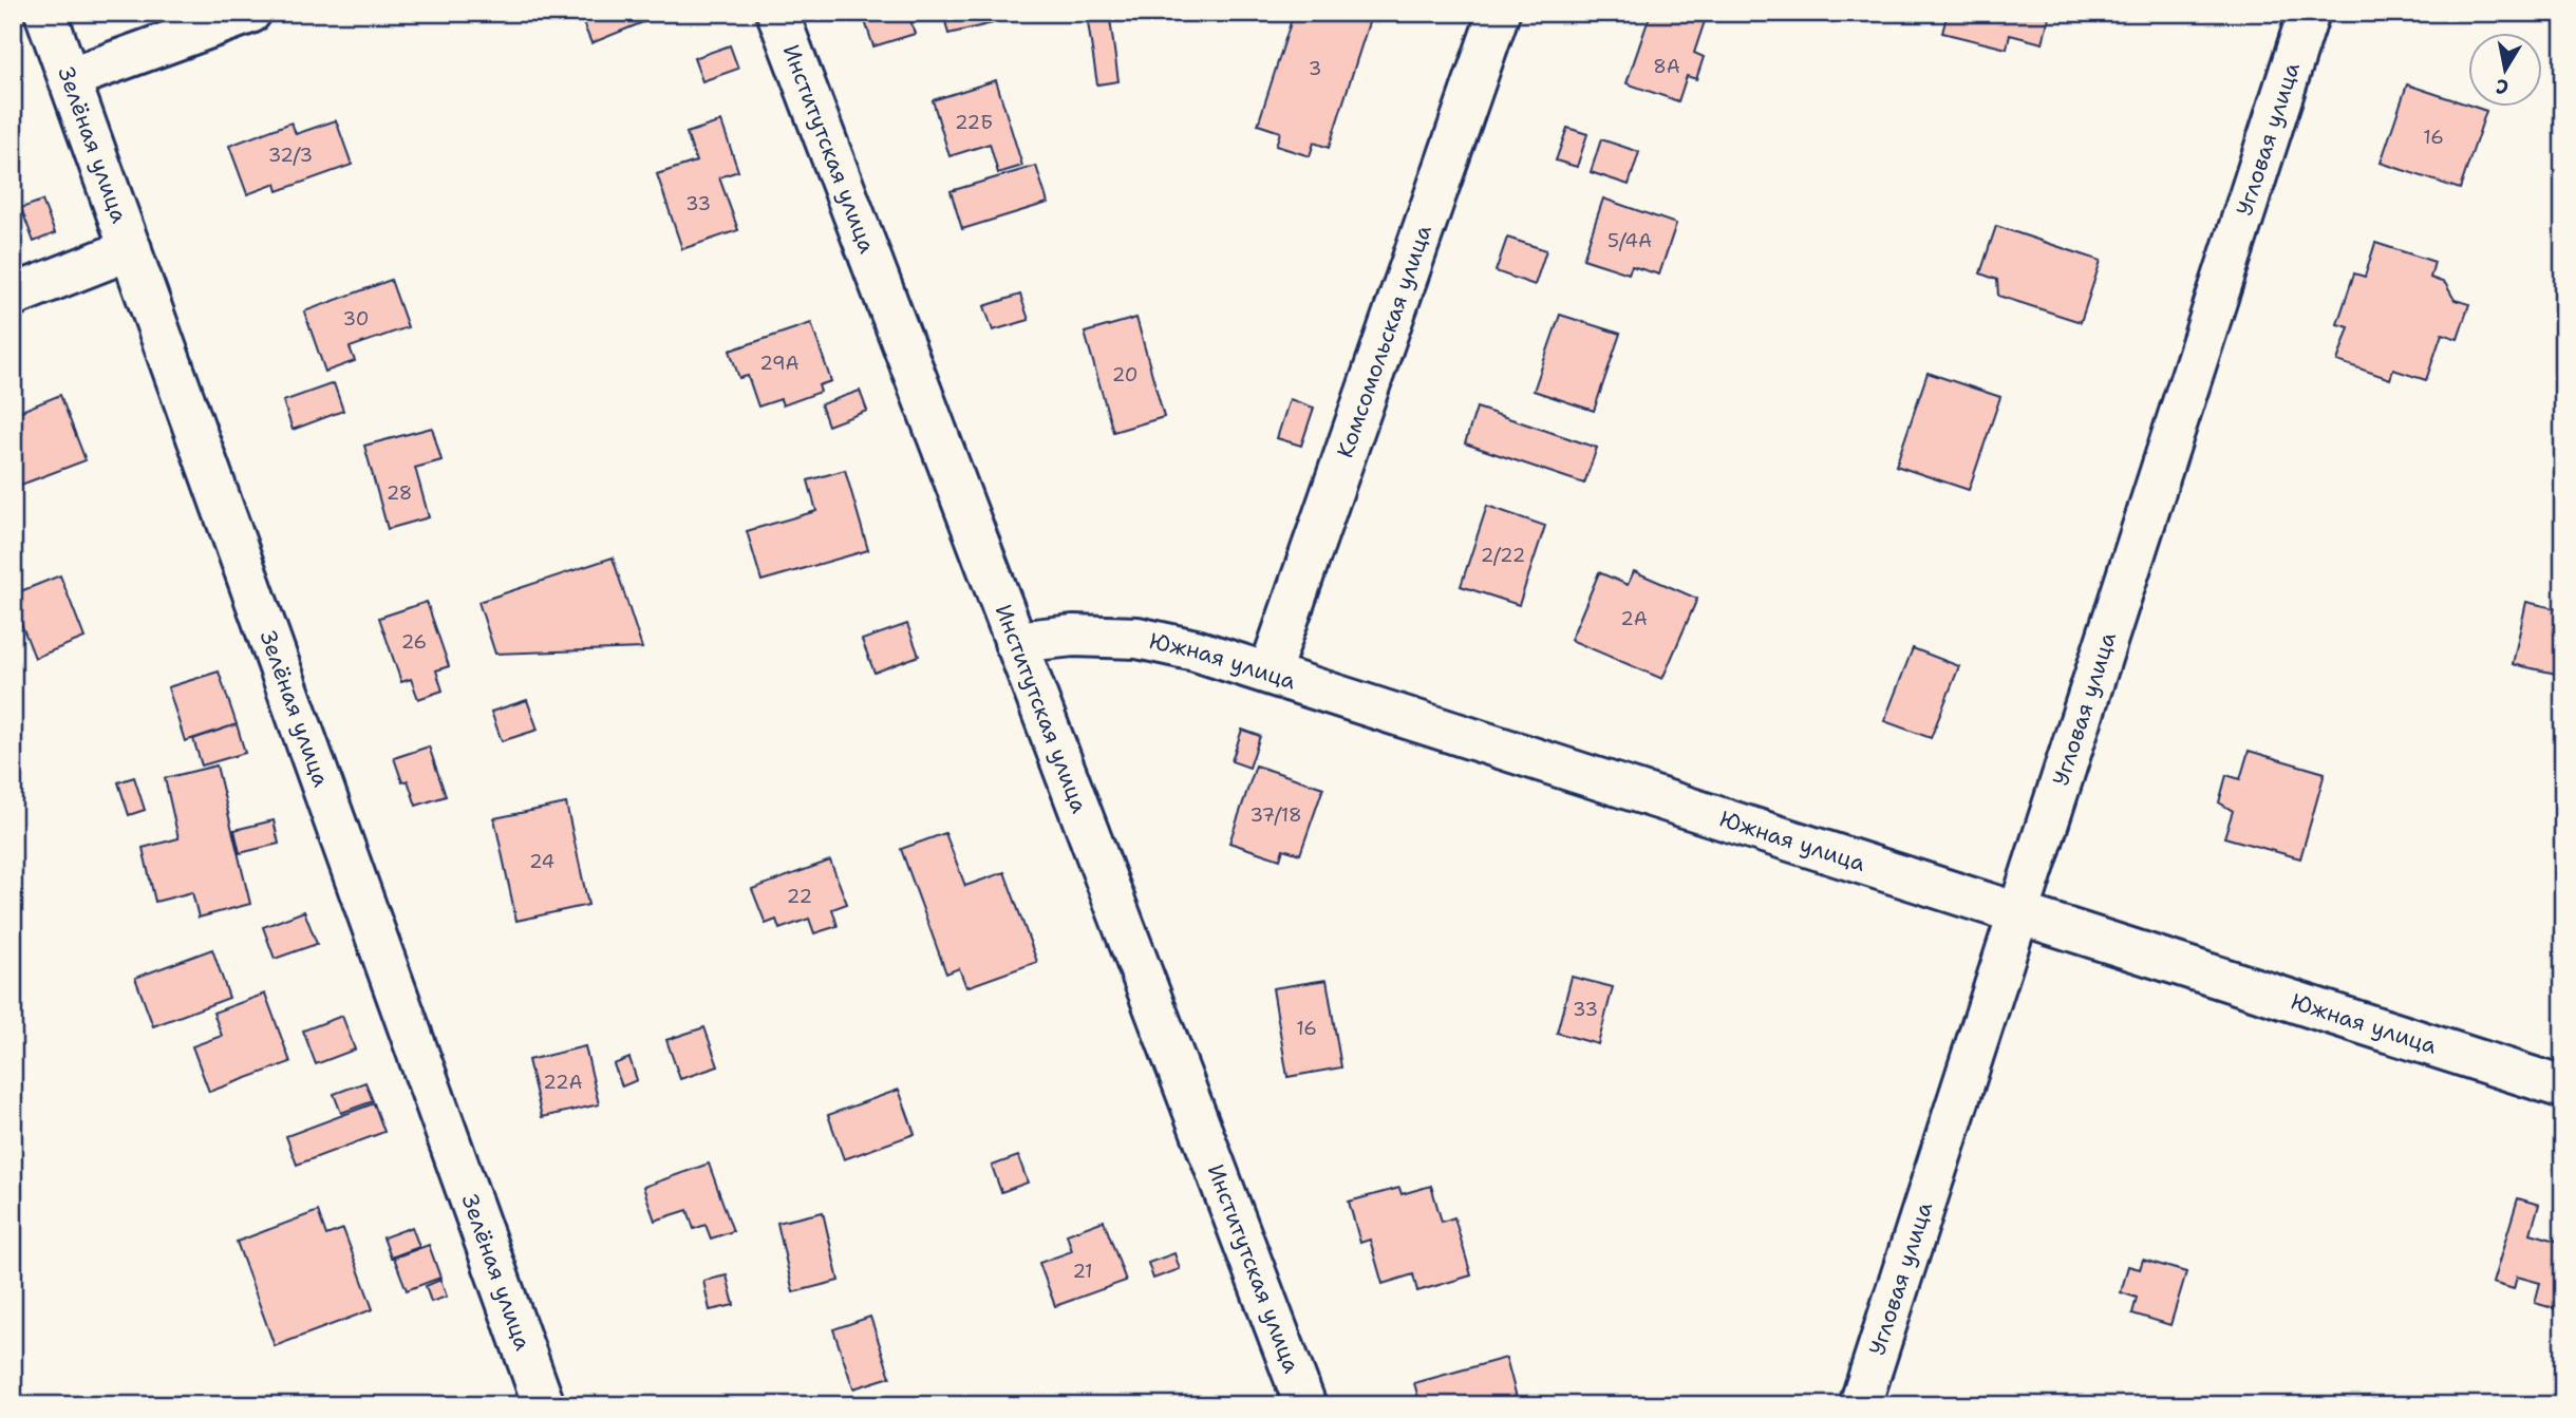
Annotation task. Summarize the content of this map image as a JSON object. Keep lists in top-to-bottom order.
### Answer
{
  "streets": {
    "street": [
      "Угловая улица",
      "Зелёная улица",
      "Институтская улица",
      "Комсомольская улица",
      "Южная улица"
    ]
  },
  "crossings": [
    ["Угловая улица", "Южная улица"],
    ["Институтская улица", "Южная улица"],
    ["Комсомольская улица", "Южная улица"]
  ],
  "house_numbers": [
    "8А",
    "3",
    "22Б",
    "16",
    "32/3",
    "33",
    "5/4А",
    "30",
    "29А",
    "20",
    "28",
    "2/22",
    "2А",
    "26",
    "37/18",
    "24",
    "22",
    "33",
    "16",
    "22А",
    "21"
  ],
  "north": "bottom"
}
